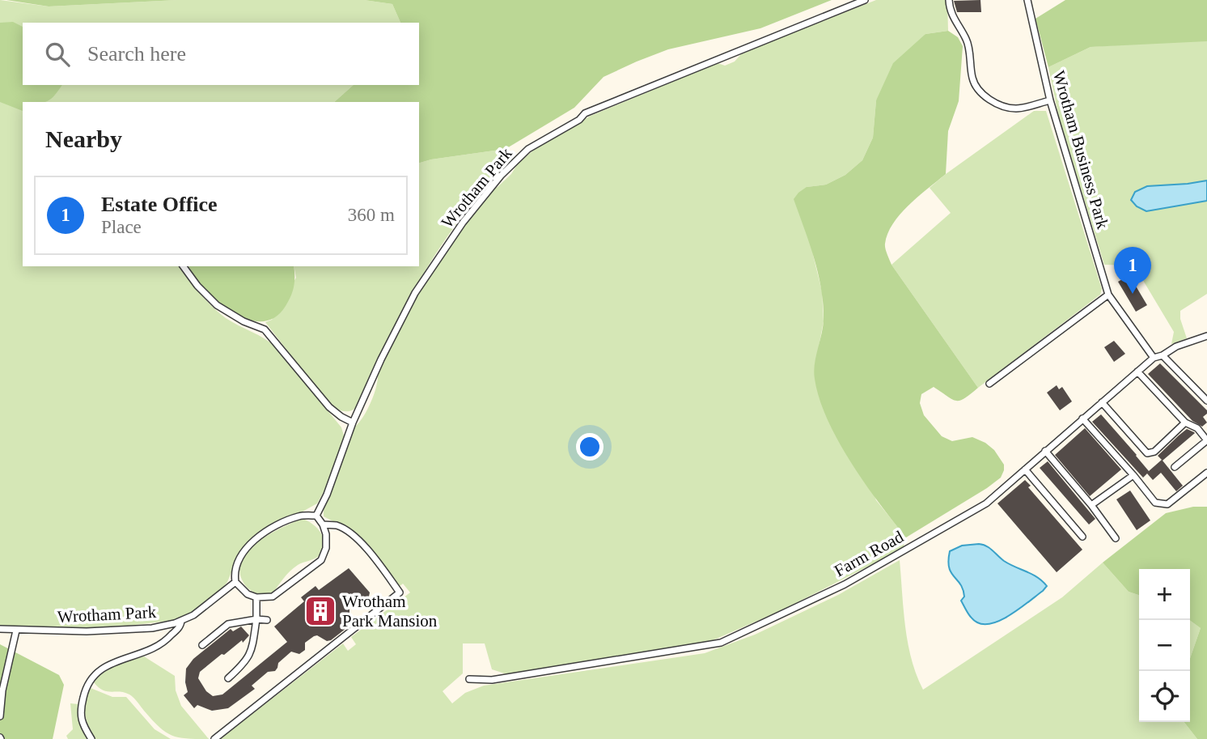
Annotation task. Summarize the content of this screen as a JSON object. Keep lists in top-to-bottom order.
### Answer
{
  "streets": {
    "lane": ["Wrotham Business Park", "Wrotham Park", "Farm Road"]
  },
  "places": {
    "building": ["Wrotham Park Mansion"]
  },
  "page": {
    "search": "Search here",
    "heading": "Nearby",
    "list": [
      {
        "mark": "1",
        "name": "Estate Office",
        "note": "Place",
        "value": "360 m"
      }
    ],
    "pins": "1",
    "map_buttons": ["+", "−"]
  }
}
